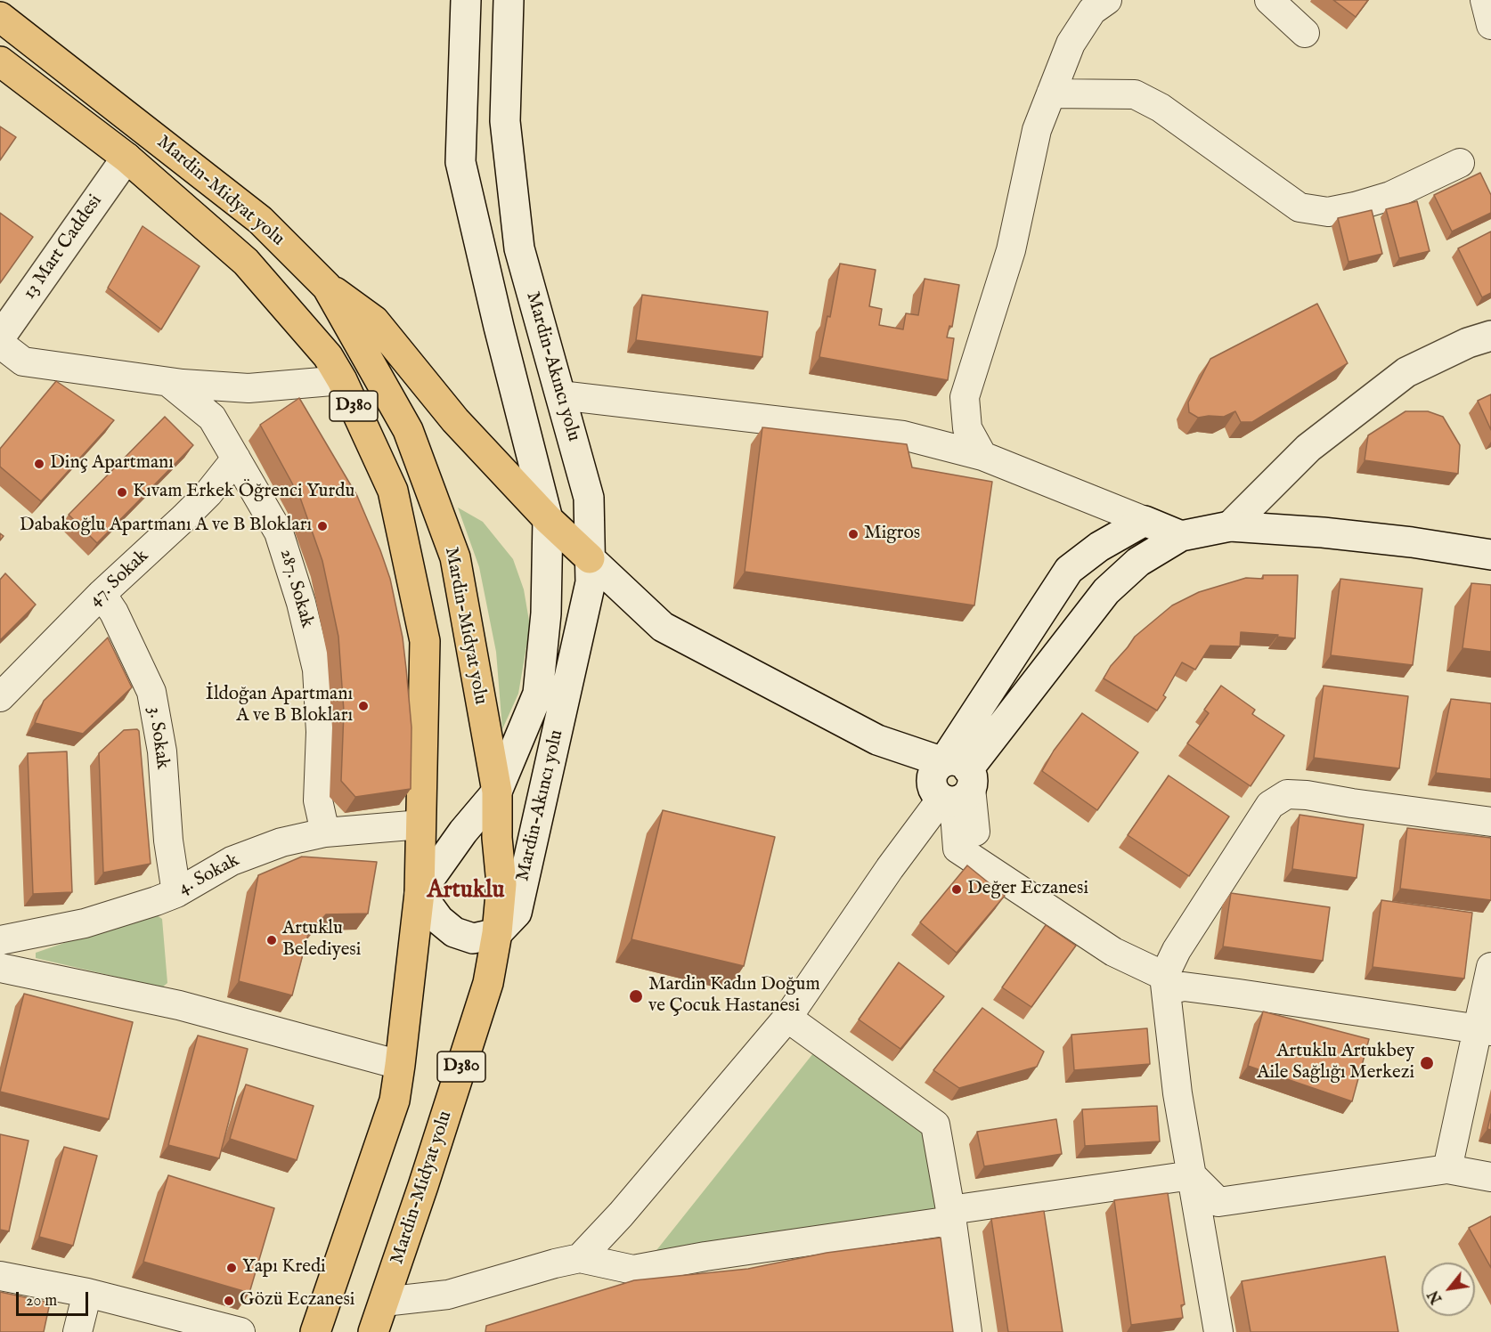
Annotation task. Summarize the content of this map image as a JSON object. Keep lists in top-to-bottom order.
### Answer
{
  "streets": {
    "highway": ["Mardin-Midyat yolu", "D380"],
    "main road": ["13 Mart Caddesi", "Mardin-Akıncı yolu"],
    "street": [
      "47. Sokak",
      "287. Sokak",
      "3. Sokak",
      "4. Sokak"
    ]
  },
  "crossings": [
    ["Mardin-Midyat yolu", "13 Mart Caddesi"],
    ["Mardin-Midyat yolu", "Mardin-Akıncı yolu"],
    ["Mardin-Midyat yolu", "4. Sokak"],
    ["47. Sokak", "287. Sokak"],
    ["47. Sokak", "3. Sokak"],
    ["287. Sokak", "4. Sokak"],
    ["3. Sokak", "4. Sokak"]
  ],
  "districts": ["Artuklu"],
  "places": [
    "Dinç Apartmanı",
    "Kıvam Erkek Öğrenci Yurdu",
    "Dabakoğlu Apartmanı A ve B Blokları",
    "Migros",
    "İldoğan Apartmanı A ve B Blokları",
    "Değer Eczanesi",
    "Artuklu Belediyesi",
    "Mardin Kadın Doğum ve Çocuk Hastanesi",
    "Artuklu Artukbey Aile Sağlığı Merkezi",
    "Yapı Kredi",
    "Gözü Eczanesi"
  ],
  "scale_bar": "20 m",
  "north": "bottom left"
}
